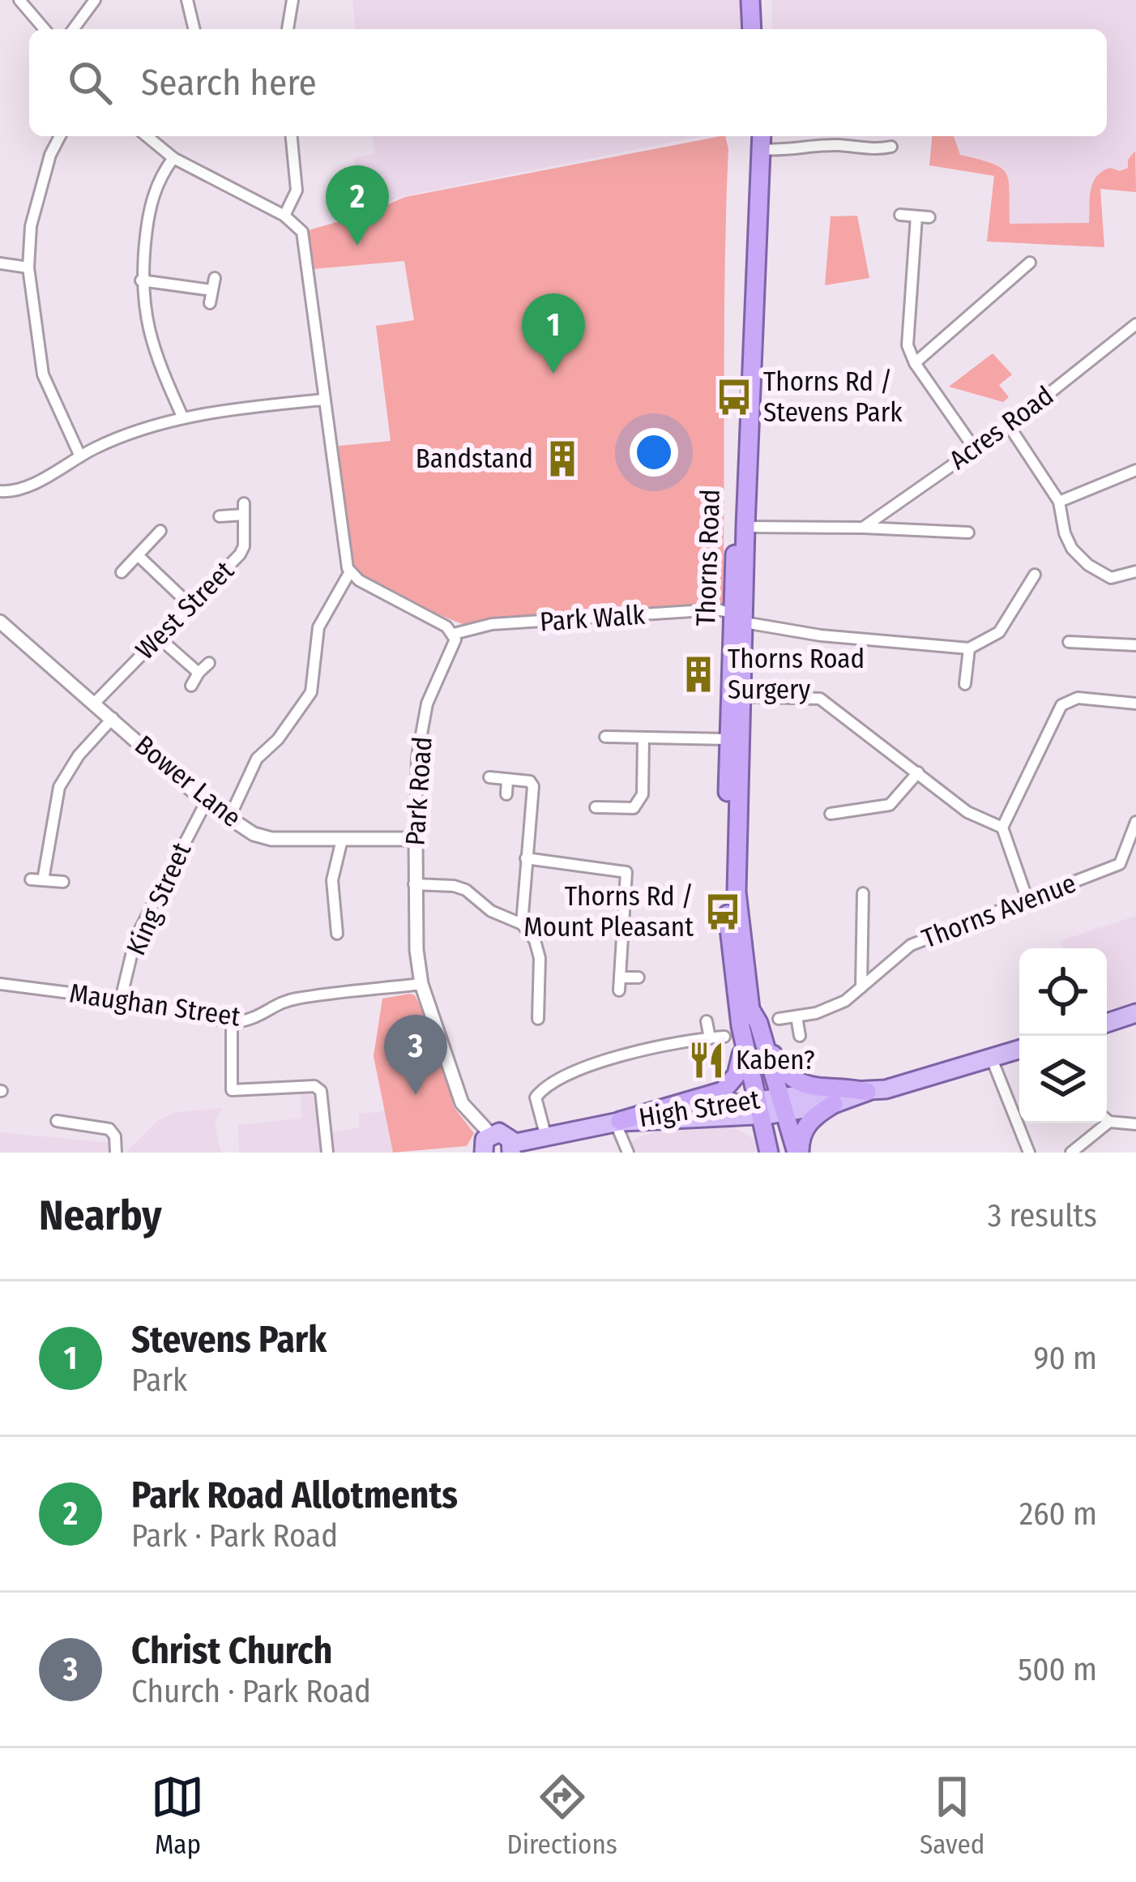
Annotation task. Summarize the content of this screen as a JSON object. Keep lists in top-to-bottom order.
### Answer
{
  "streets": {
    "highway": ["Thorns Road"],
    "main road": ["High Street"],
    "street": [
      "Acres Road",
      "West Street",
      "Park Walk",
      "Bower Lane",
      "Park Road",
      "King Street",
      "Thorns Avenue",
      "Maughan Street"
    ]
  },
  "crossings": [
    ["Thorns Road", "Park Walk"],
    ["Thorns Road", "High Street"],
    ["West Street", "Bower Lane"],
    ["Park Walk", "Park Road"],
    ["Bower Lane", "Park Road"],
    ["Bower Lane", "King Street"],
    ["Park Road", "Maughan Street"],
    ["Park Road", "High Street"],
    ["King Street", "Maughan Street"]
  ],
  "places": {
    "bus stop": ["Thorns Rd / Stevens Park", "Thorns Rd / Mount Pleasant"],
    "building": ["Bandstand", "Thorns Road Surgery"],
    "restaurant": ["Kaben?"]
  },
  "page": {
    "search": "Search here",
    "pins": ["2", "1", "3"],
    "heading": ["Nearby", "3 results"],
    "list": [
      {
        "mark": "1",
        "name": "Stevens Park",
        "note": "Park",
        "value": "90 m"
      },
      {
        "mark": "2",
        "name": "Park Road Allotments",
        "note": "Park · Park Road",
        "value": "260 m"
      },
      {
        "mark": "3",
        "name": "Christ Church",
        "note": "Church · Park Road",
        "value": "500 m"
      }
    ],
    "nav": ["Map", "Directions", "Saved"]
  }
}
